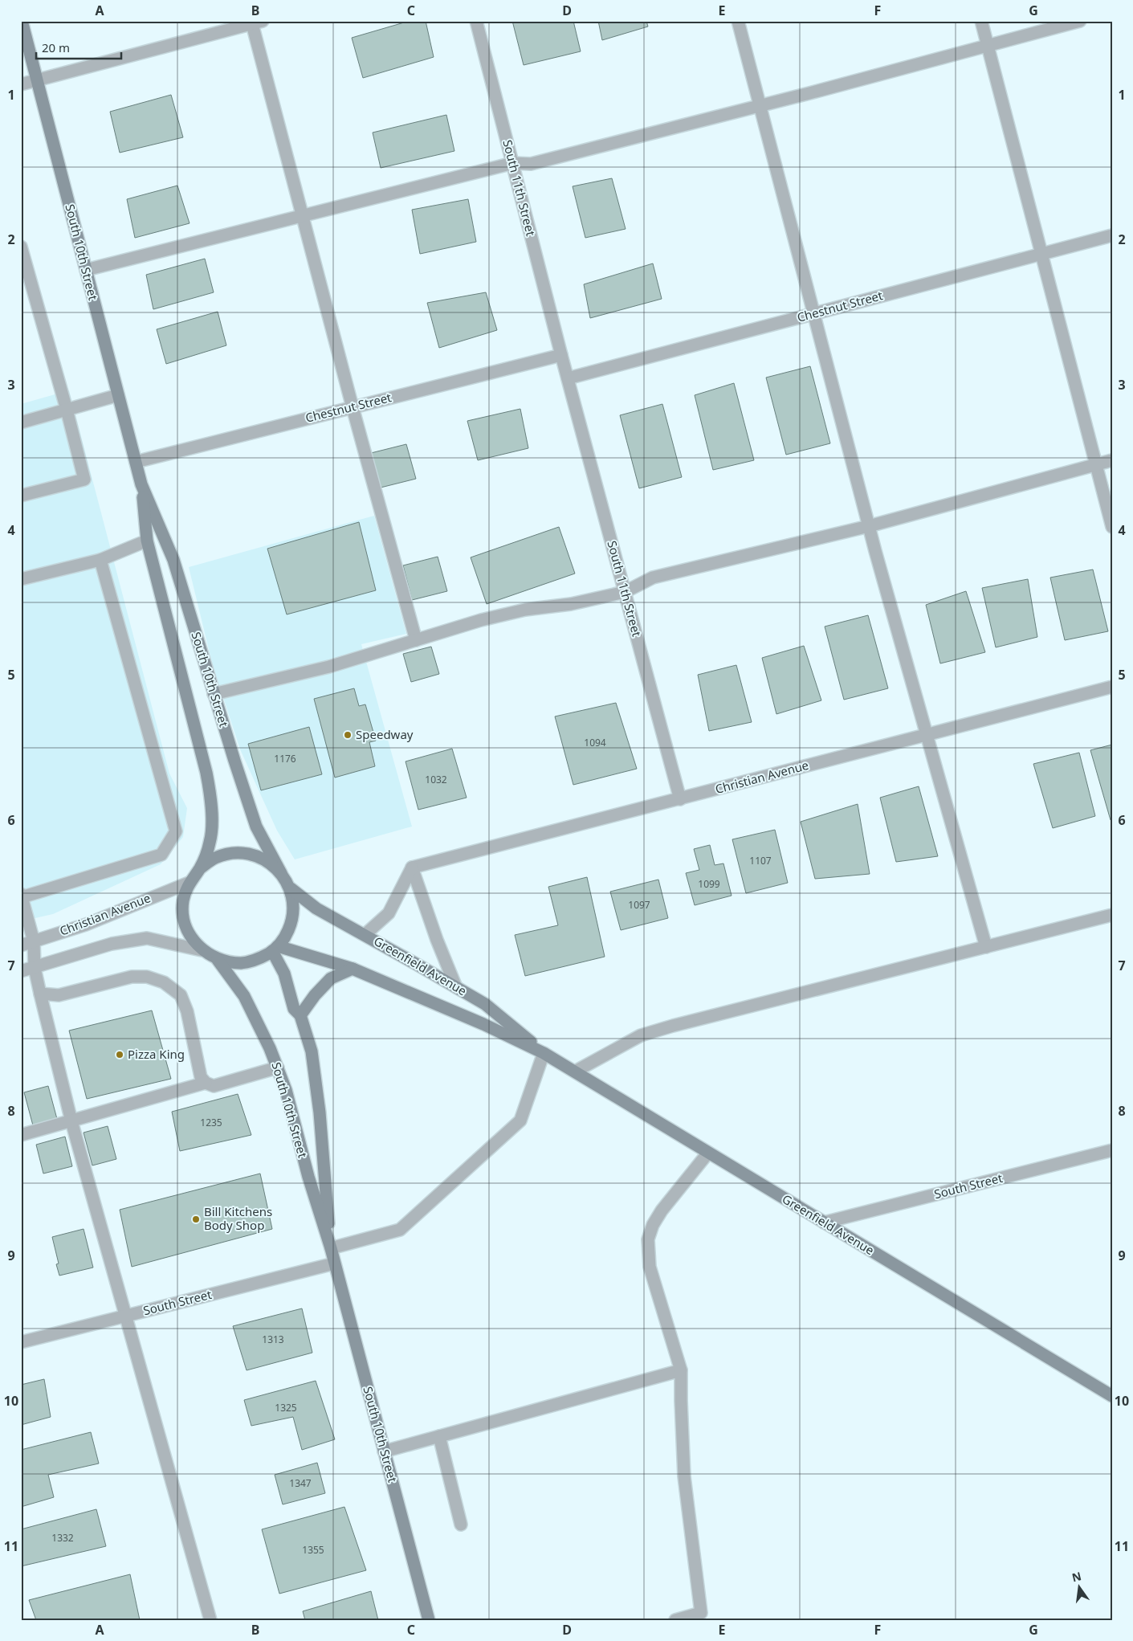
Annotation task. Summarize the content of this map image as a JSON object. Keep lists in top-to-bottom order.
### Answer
{
  "streets": {
    "main road": ["South 10th Street", "Greenfield Avenue"],
    "street": [
      "South 11th Street",
      "Chestnut Street",
      "Christian Avenue",
      "South Street"
    ]
  },
  "crossings": [
    ["South 11th Street", "Chestnut Street"],
    ["South 11th Street", "Christian Avenue"],
    ["South 10th Street", "Chestnut Street"],
    ["South 10th Street", "Christian Avenue"],
    ["South 10th Street", "Greenfield Avenue"],
    ["South 10th Street", "South Street"],
    ["Christian Avenue", "Greenfield Avenue"],
    ["Greenfield Avenue", "South Street"]
  ],
  "places": ["Speedway", "Pizza King", "Bill Kitchens Body Shop"],
  "house_numbers": [
    "1094",
    "1176",
    "1032",
    "1107",
    "1099",
    "1097",
    "1235",
    "1313",
    "1325",
    "1347",
    "1332",
    "1355"
  ],
  "scale_bar": "20 m",
  "north": "top",
  "grid": {
    "columns": [
      "A",
      "B",
      "C",
      "D",
      "E",
      "F",
      "G"
    ],
    "rows": [
      "1",
      "2",
      "3",
      "4",
      "5",
      "6",
      "7",
      "8",
      "9",
      "10",
      "11"
    ]
  }
}
